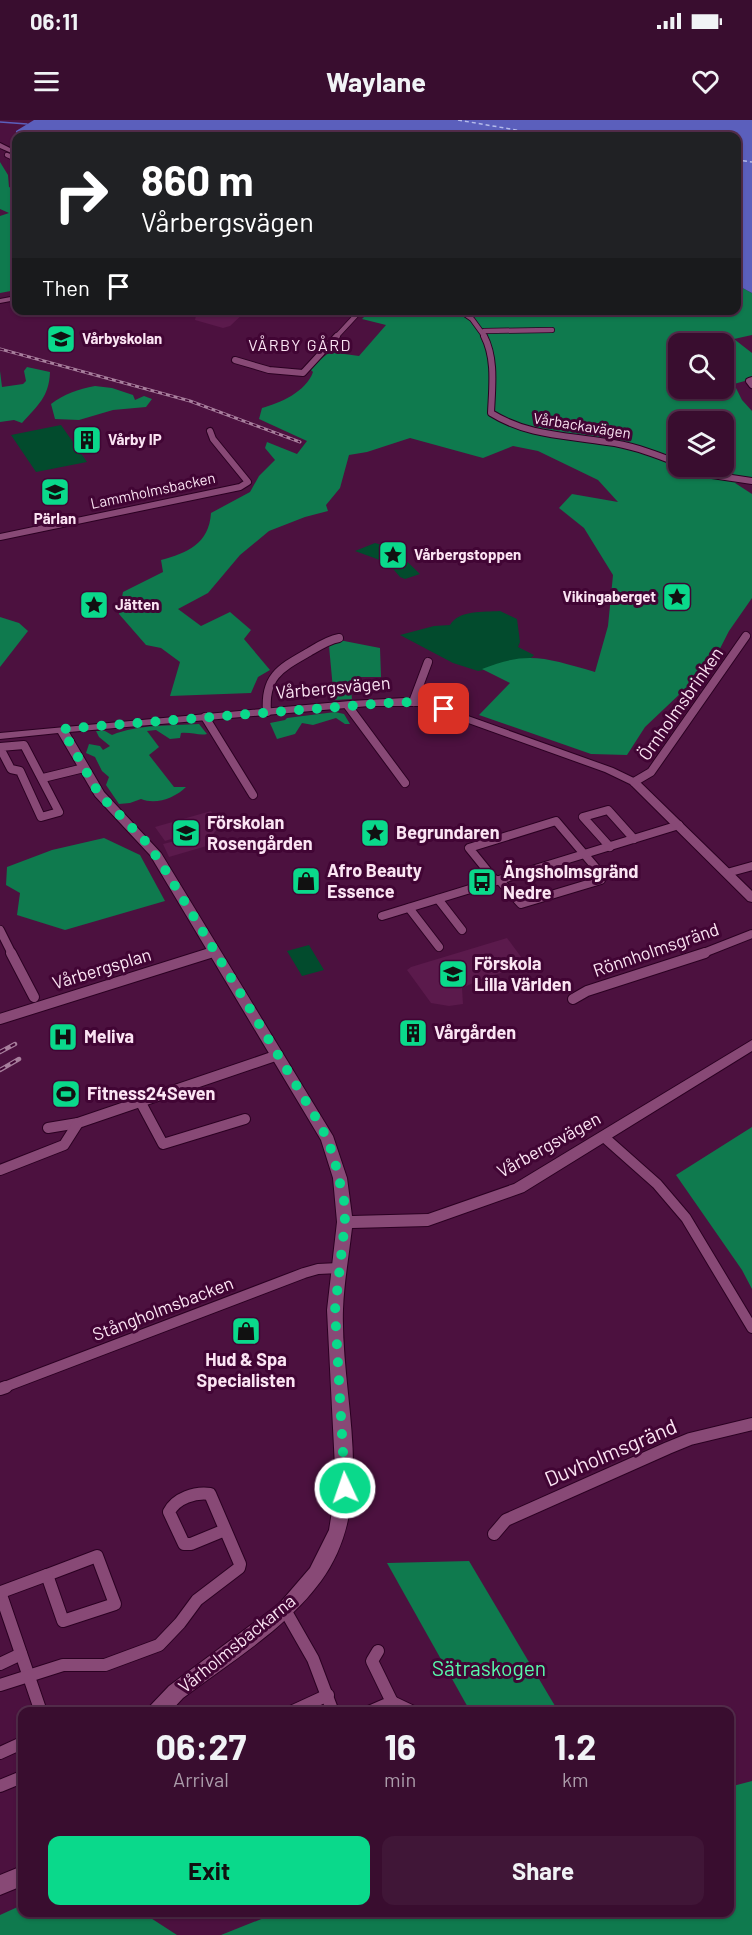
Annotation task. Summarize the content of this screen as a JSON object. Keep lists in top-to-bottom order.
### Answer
{
  "streets": {
    "street": [
      "Vårbackavägen",
      "Lammholmsbacken",
      "Vårbergsvägen",
      "Örnholmsbrinken",
      "Rönnholmsgränd",
      "Vårbergsplan",
      "Stångholmsbacken",
      "Duvholmsgränd",
      "Vårholmsbackarna"
    ]
  },
  "crossings": [
    ["Vårbergsvägen", "Örnholmsbrinken"],
    ["Vårbergsvägen", "Vårholmsbackarna"],
    ["Vårbergsplan", "Vårholmsbackarna"],
    ["Stångholmsbacken", "Vårholmsbackarna"]
  ],
  "districts": ["VÅRBY GÅRD"],
  "parks": ["Sätraskogen"],
  "places": {
    "school or university": [
      "Vårbyskolan",
      "Pärlan",
      "Förskolan Rosengården",
      "Förskola Lilla Världen"
    ],
    "building": ["Vårby IP", "Vårgården"],
    "place": [
      "Vårbergstoppen",
      "Vikingaberget",
      "Jätten",
      "Begrundaren"
    ],
    "shop": ["Afro Beauty Essence", "Hud & Spa Specialisten"],
    "bus stop": ["Ängsholmsgränd Nedre"],
    "hospital": ["Meliva"],
    "sports": ["Fitness24Seven"]
  },
  "page": {
    "status": "06:11",
    "header": "Waylane",
    "turn": ["860 m", "Vårbergsvägen"],
    "then": "Then",
    "eta": [
      "06:27",
      "Arrival",
      "16",
      "min",
      "1.2",
      "km"
    ],
    "buttons": ["Exit", "Share"]
  }
}
